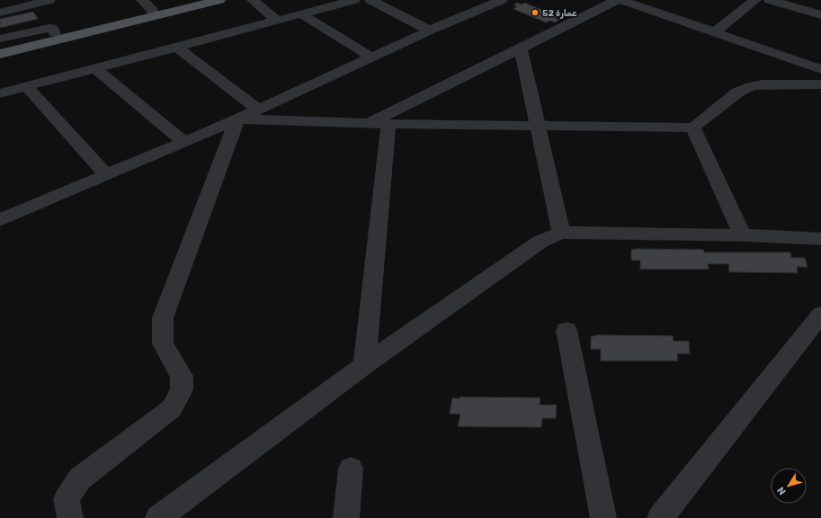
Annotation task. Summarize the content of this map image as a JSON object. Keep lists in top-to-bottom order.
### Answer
{
  "places": ["عمارة 52"],
  "north": "bottom left"
}
